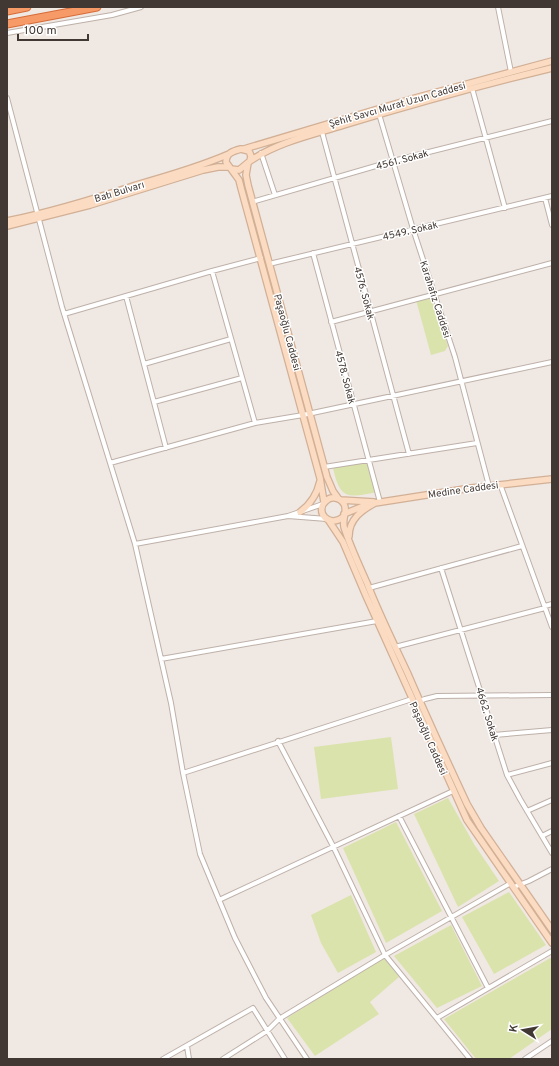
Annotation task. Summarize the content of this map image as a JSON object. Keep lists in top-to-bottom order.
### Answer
{
  "streets": {
    "street": [
      "Şehit Savcı Murat Uzun Caddesi",
      "4561. Sokak",
      "Batı Bulvarı",
      "4549. Sokak",
      "4576. Sokak",
      "Karahafız Caddesi",
      "Paşaoğlu Caddesi",
      "4578. Sokak",
      "Medine Caddesi",
      "4662. Sokak"
    ]
  },
  "crossings": [
    ["Şehit Savcı Murat Uzun Caddesi", "Batı Bulvarı"],
    ["Şehit Savcı Murat Uzun Caddesi", "4576. Sokak"],
    ["Şehit Savcı Murat Uzun Caddesi", "Karahafız Caddesi"],
    ["Şehit Savcı Murat Uzun Caddesi", "Paşaoğlu Caddesi"],
    ["4561. Sokak", "4576. Sokak"],
    ["4561. Sokak", "Karahafız Caddesi"],
    ["4561. Sokak", "Paşaoğlu Caddesi"],
    ["Batı Bulvarı", "Paşaoğlu Caddesi"],
    ["4549. Sokak", "4576. Sokak"],
    ["4549. Sokak", "Karahafız Caddesi"],
    ["4549. Sokak", "Paşaoğlu Caddesi"],
    ["4549. Sokak", "4578. Sokak"],
    ["Karahafız Caddesi", "Medine Caddesi"],
    ["Paşaoğlu Caddesi", "Medine Caddesi"],
    ["4578. Sokak", "Medine Caddesi"]
  ],
  "scale_bar": "100 m",
  "north": "left"
}
